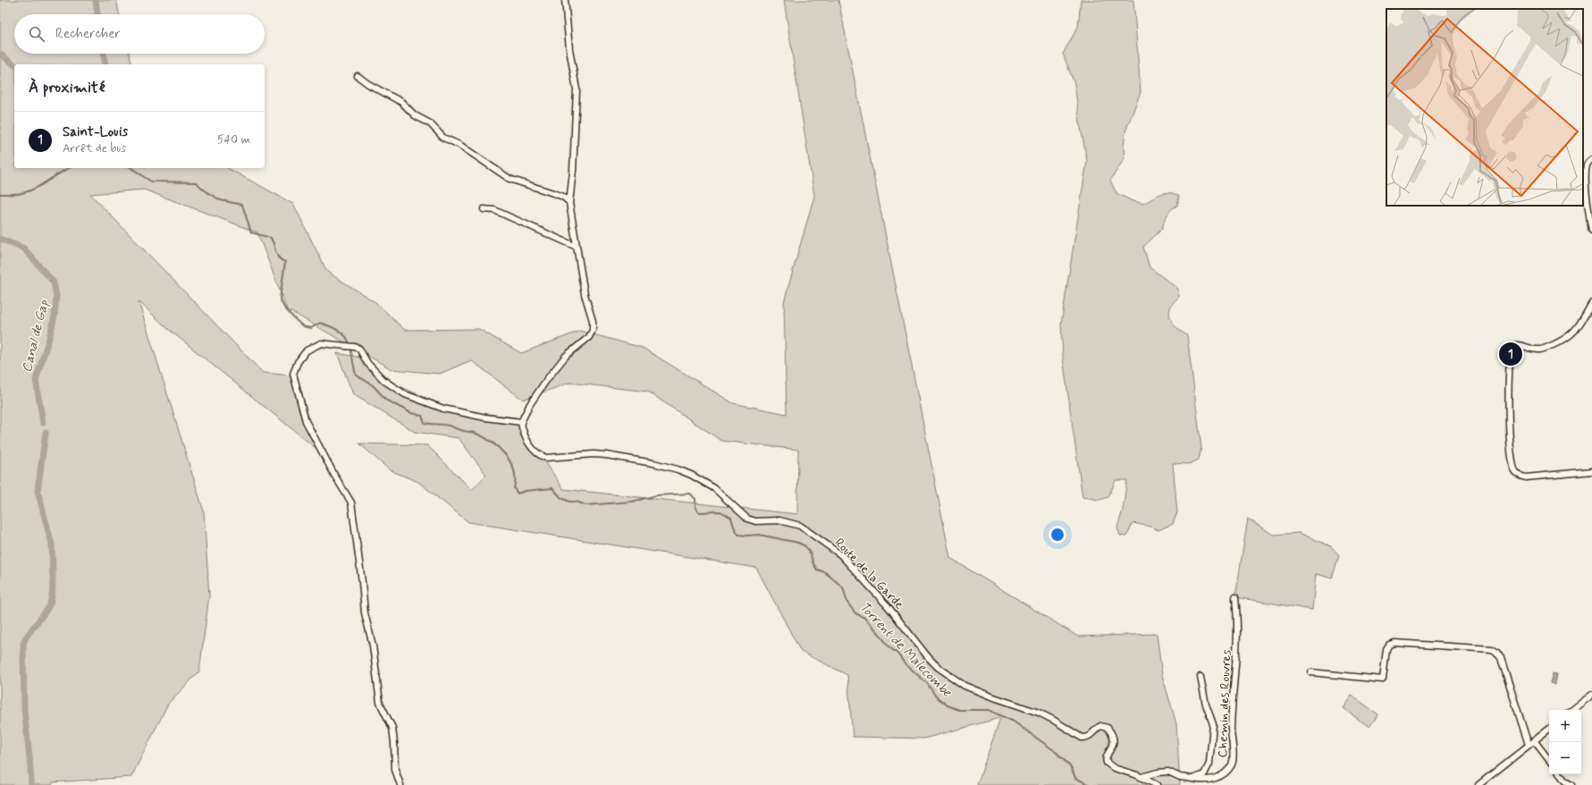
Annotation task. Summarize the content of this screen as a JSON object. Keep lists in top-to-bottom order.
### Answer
{
  "streets": {
    "street": ["Route de la Garde", "Chemin des Rouvres"]
  },
  "water": ["Canal de Gap", "Torrent de Malecombe"],
  "page": {
    "search": "Rechercher",
    "heading": "À proximité",
    "list": [
      {
        "mark": "1",
        "name": "Saint-Louis",
        "note": "Arrêt de bus",
        "value": "540 m"
      }
    ],
    "pins": "1",
    "map_buttons": ["+", "−"]
  }
}
